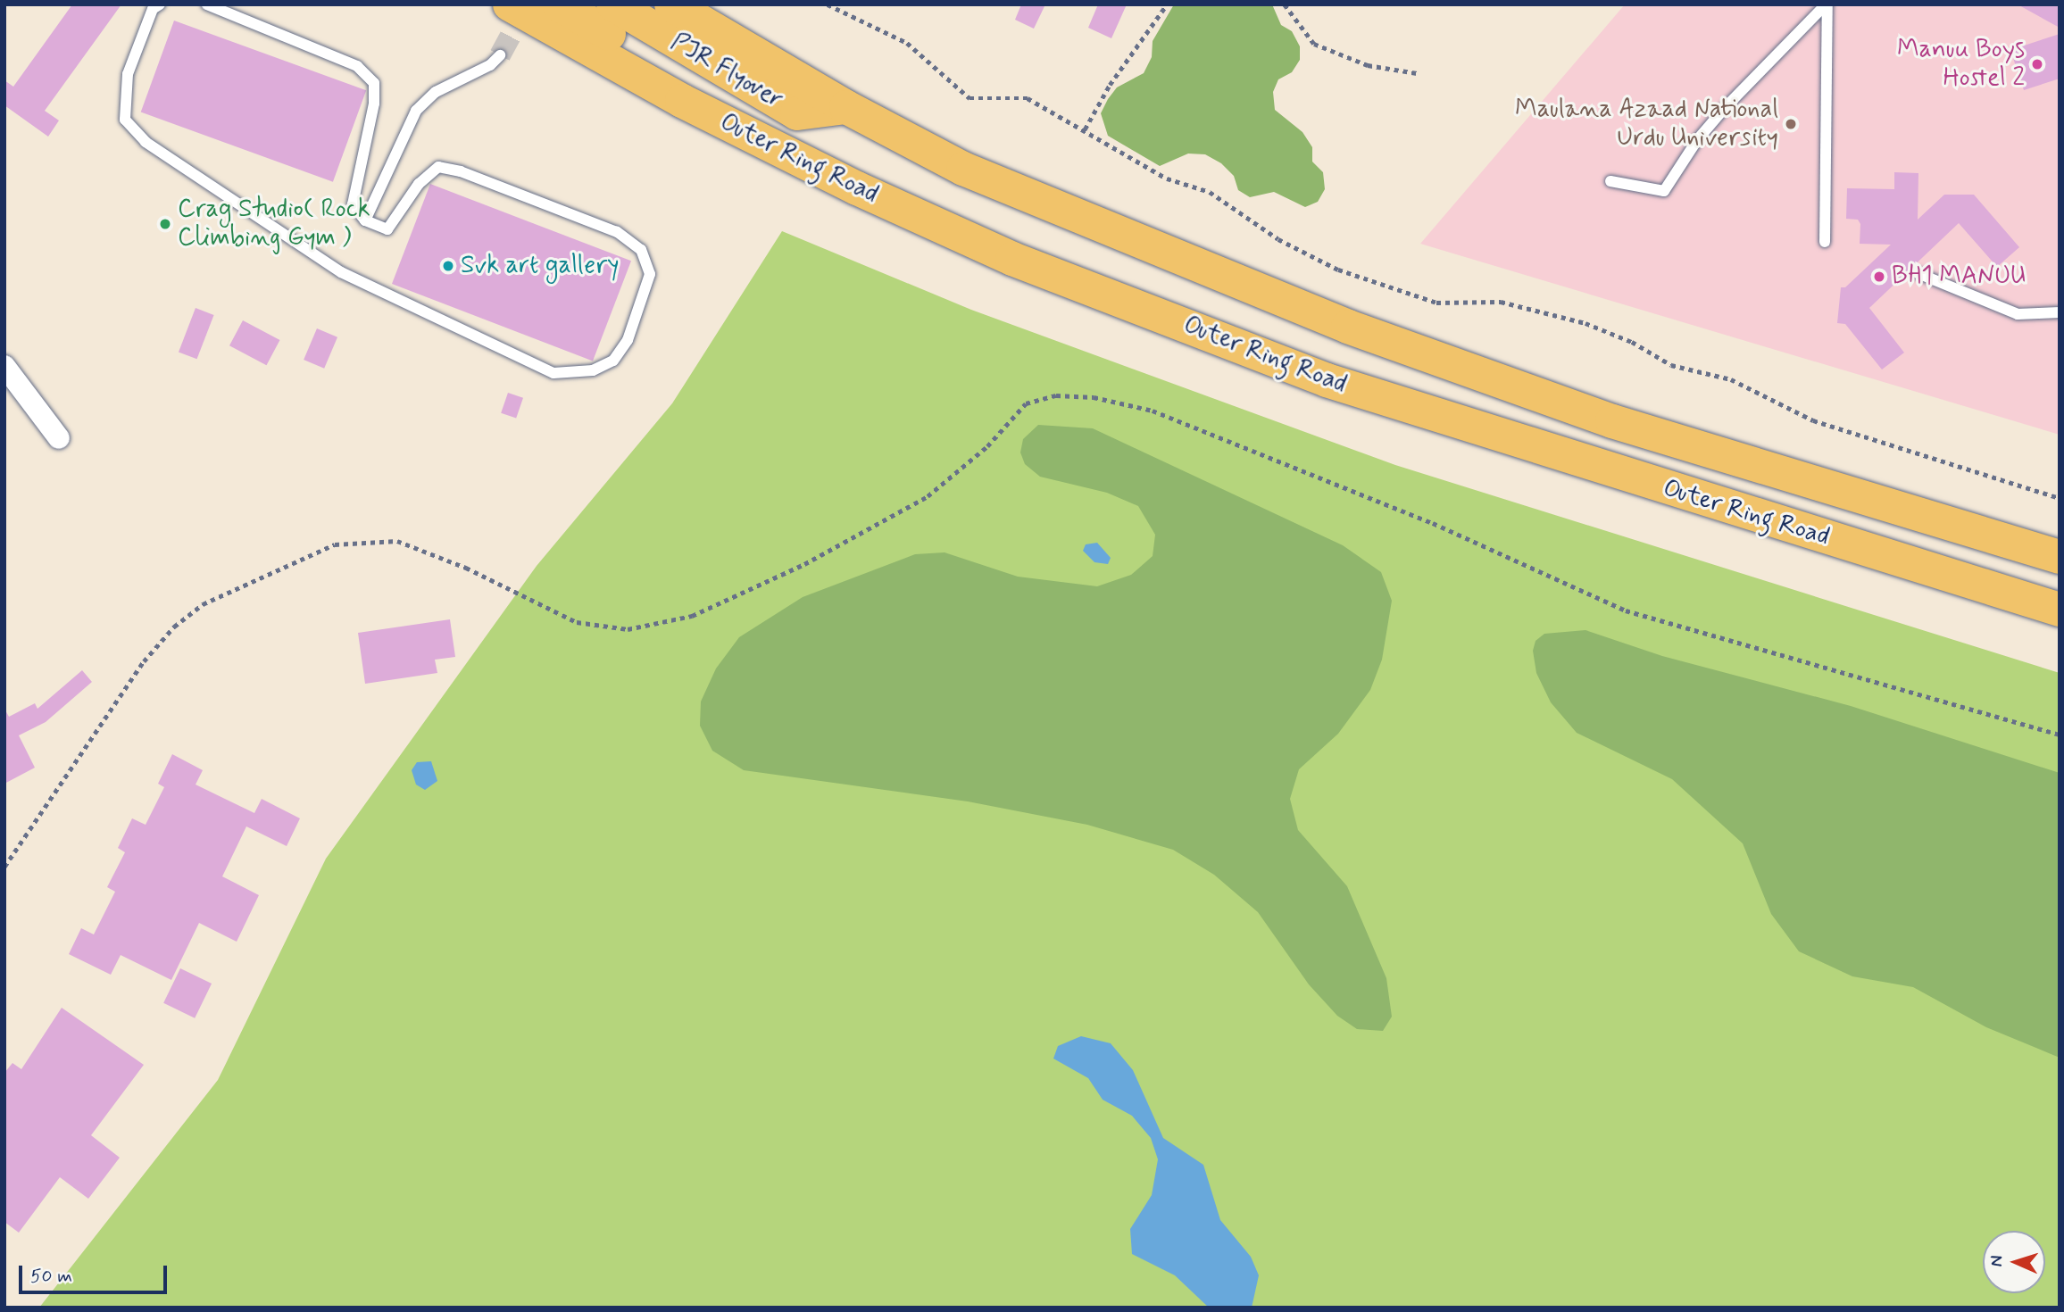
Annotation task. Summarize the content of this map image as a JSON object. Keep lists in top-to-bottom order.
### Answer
{
  "streets": {
    "highway": ["PJR Flyover", "Outer Ring Road"]
  },
  "crossings": [
    ["PJR Flyover", "Outer Ring Road"]
  ],
  "places": [
    "Manuu Boys Hostel 2",
    "Maulana Azaad National Urdu University",
    "Crag Studio( Rock Climbing Gym )",
    "Svk art gallery",
    "BH1 MANUU"
  ],
  "scale_bar": "50 m",
  "north": "left"
}
